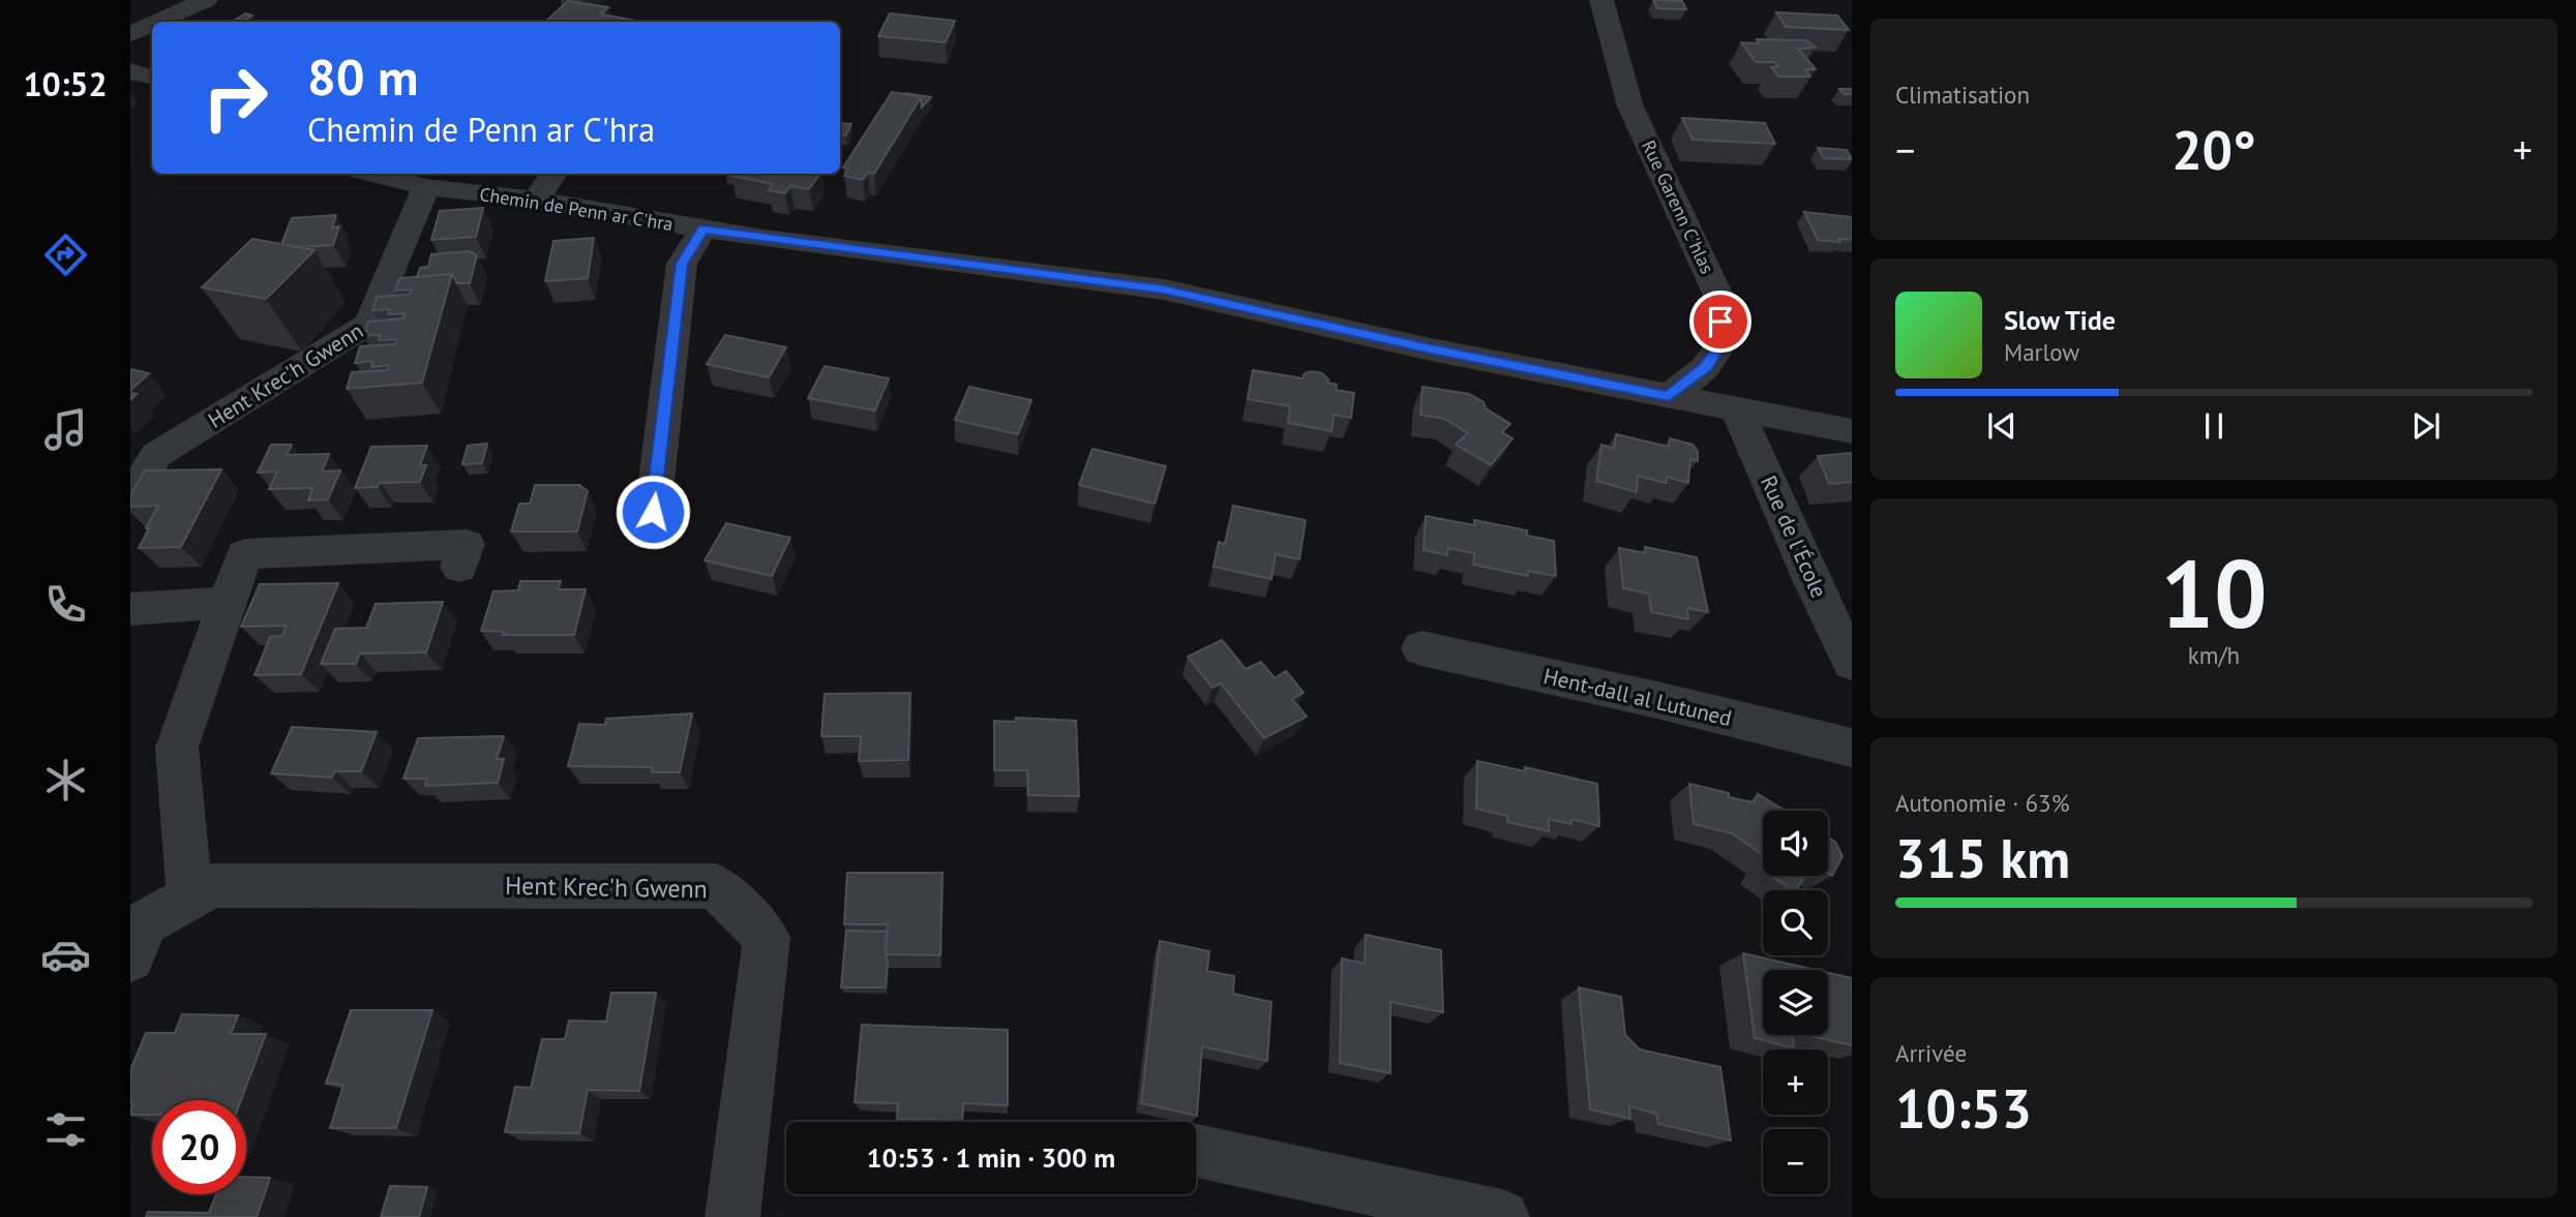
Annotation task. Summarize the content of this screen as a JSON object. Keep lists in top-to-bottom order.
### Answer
{
  "streets": {
    "street": [
      "Rue Garenn C'hlas",
      "Chemin de Penn ar C'hra",
      "Hent Krec'h Gwenn",
      "Rue de l'École",
      "Hent-dall al Lutuned"
    ]
  },
  "crossings": [
    ["Rue Garenn C'hlas", "Chemin de Penn ar C'hra"],
    ["Chemin de Penn ar C'hra", "Hent Krec'h Gwenn"],
    ["Chemin de Penn ar C'hra", "Rue de l'École"]
  ],
  "page": {
    "tabs": "10:52",
    "tile": [
      "Climatisation",
      ["10", "km/h"],
      ["Autonomie · 63%", "315 km"],
      ["Arrivée", "10:53"]
    ],
    "turn": ["80 m", "Chemin de Penn ar C'hra"],
    "heat": ["−", "20°", "+"],
    "song": ["Slow Tide", "Marlow"],
    "map_buttons": ["+", "−"],
    "limit": "20",
    "trip": "10:53 · 1 min · 300 m"
  }
}
